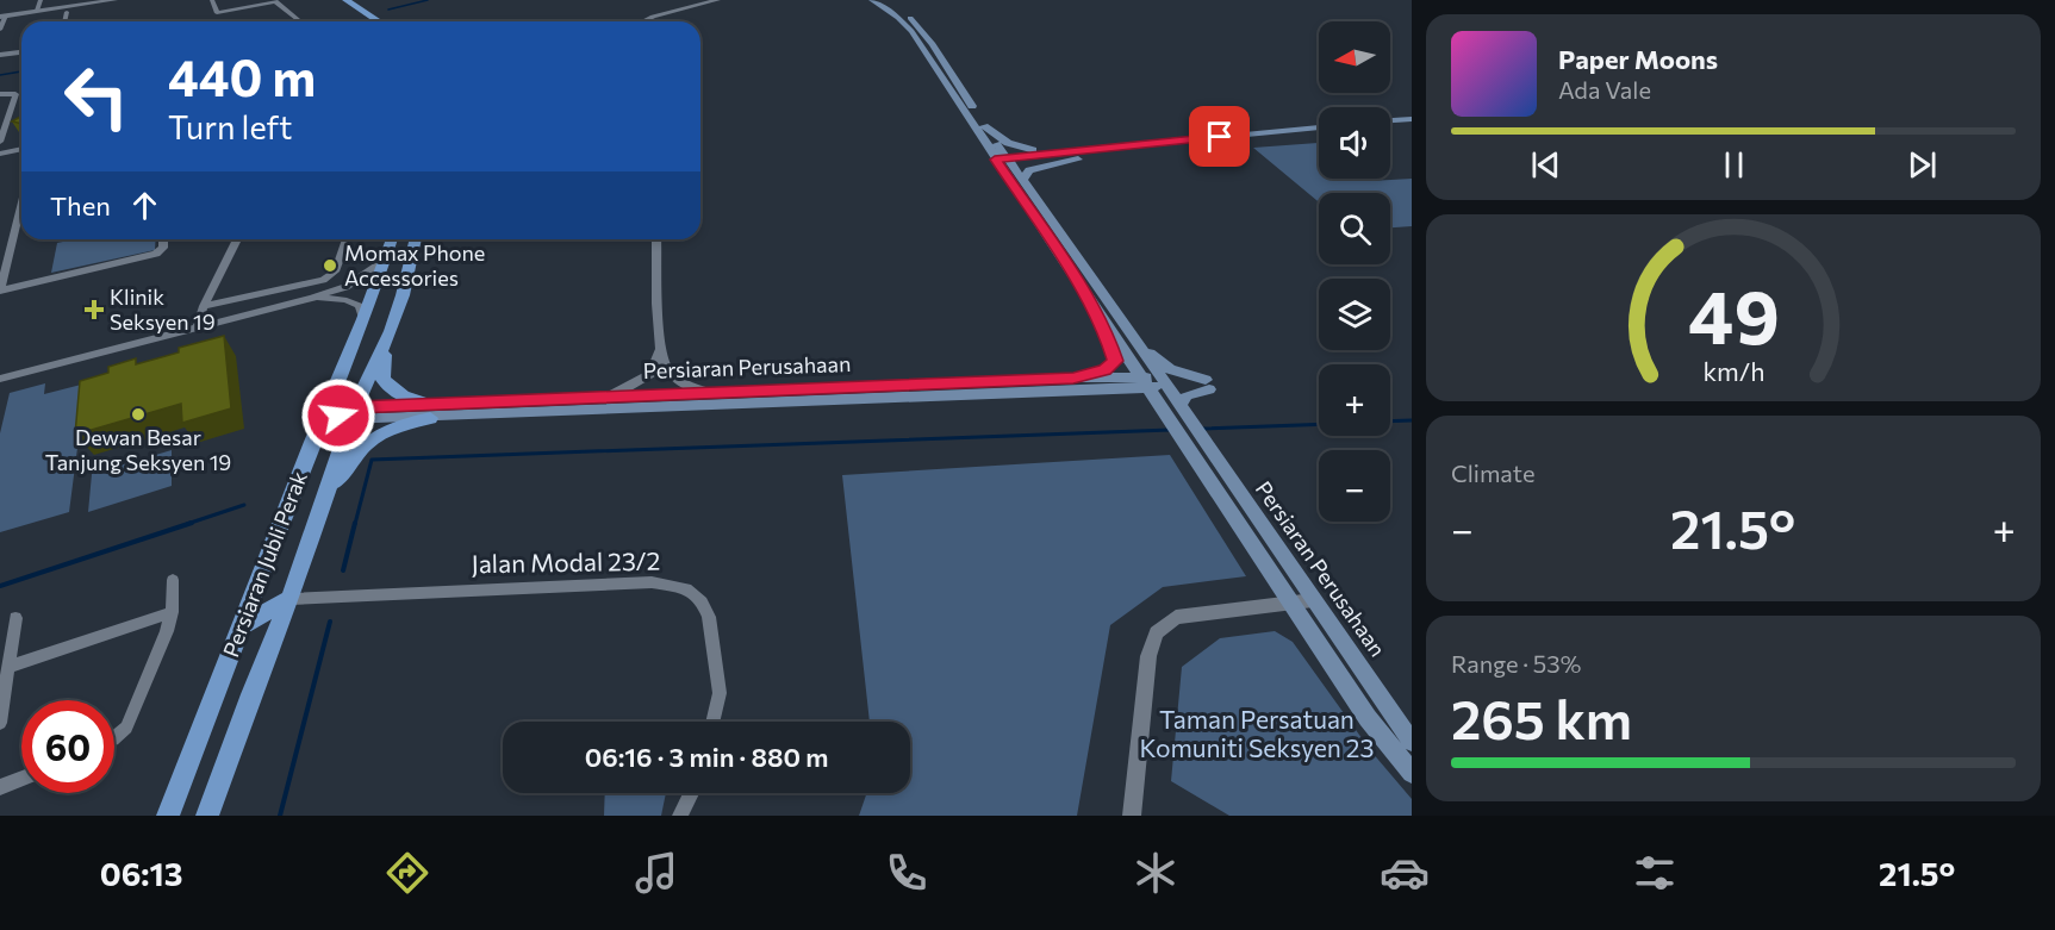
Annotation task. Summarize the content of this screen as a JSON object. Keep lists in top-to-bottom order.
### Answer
{
  "streets": {
    "main road": ["Persiaran Perusahaan", "Persiaran Jubli Perak"],
    "street": ["Jalan Modal 23/2"]
  },
  "crossings": [
    ["Persiaran Perusahaan", "Persiaran Jubli Perak"],
    ["Jalan Modal 23/2", "Persiaran Jubli Perak"]
  ],
  "parks": ["Taman Persatuan Komuniti Seksyen 23"],
  "places": {
    "other": ["Momax Phone Accessories", "Dewan Besar Tanjung Seksyen 19"],
    "health": ["Klinik Seksyen 19"]
  },
  "north": "left",
  "page": {
    "map_buttons": ["+", "−"],
    "turn": ["440 m", "Turn left"],
    "song": ["Paper Moons", "Ada Vale"],
    "then": "Then",
    "tile": [
      "Climate",
      ["Range · 53%", "265 km"]
    ],
    "heat": ["−", "21.5°", "+"],
    "limit": "60",
    "trip": "06:16 · 3 min · 880 m",
    "tabs": ["06:13", "21.5°"],
    "gauge": ["49", "km/h"]
  }
}
